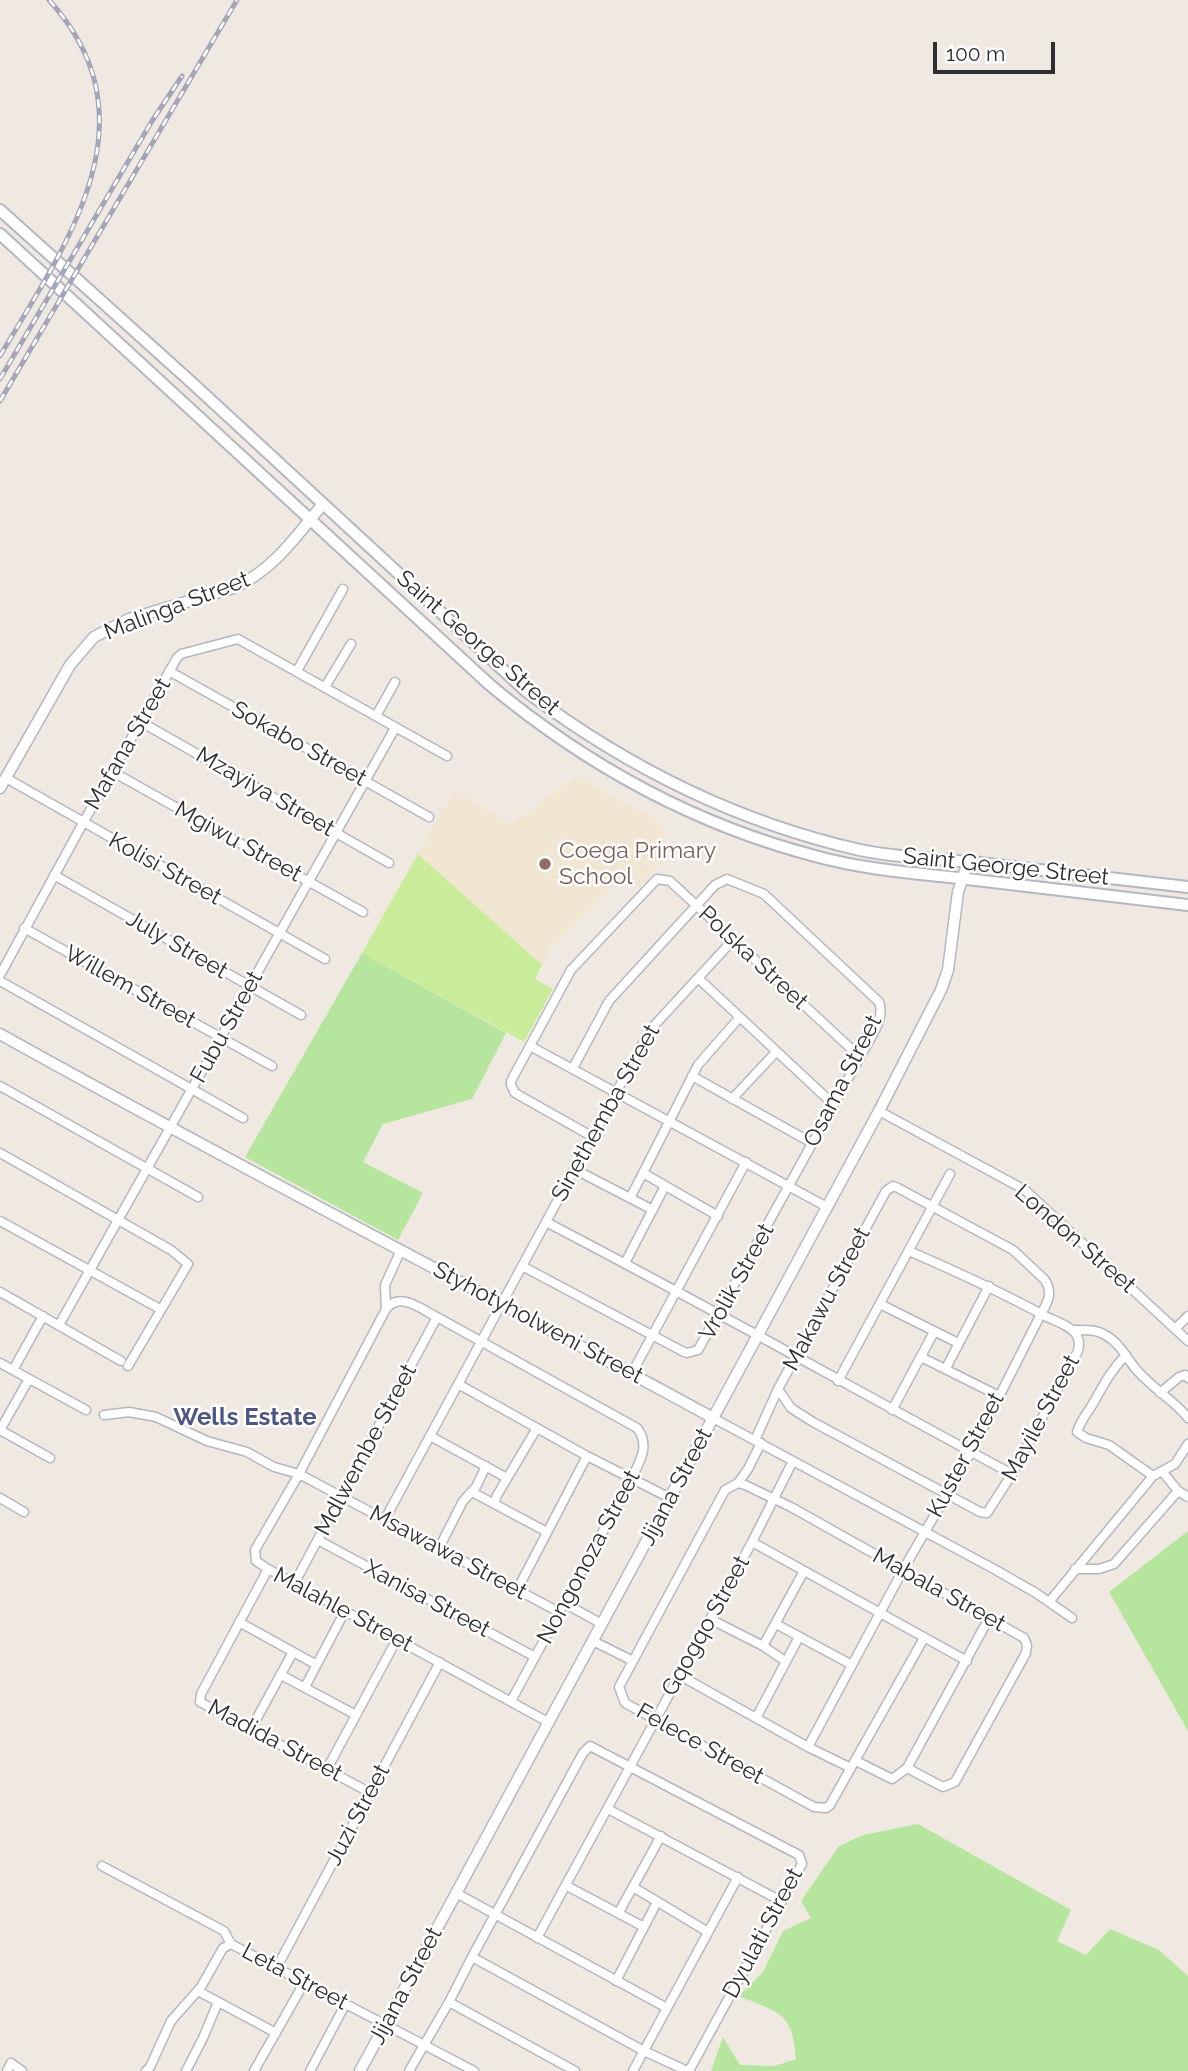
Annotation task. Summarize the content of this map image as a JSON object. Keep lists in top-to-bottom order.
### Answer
{
  "streets": {
    "main road": ["Saint George Street"],
    "street": [
      "Malinga Street",
      "Mafana Street",
      "Sokabo Street",
      "Mzayiya Street",
      "Mgiwu Street",
      "Kolisi Street",
      "July Street",
      "Polska Street",
      "Willem Street",
      "Fubu Street",
      "Osama Street",
      "Sinethemba Street",
      "London Street",
      "Vrolik Street",
      "Makawu Street",
      "Styhotyholweni Street",
      "Mayile Street",
      "Mdlwembe Street",
      "Kuster Street",
      "Jijana Street",
      "Msawawa Street",
      "Nongonoza Street",
      "Mabala Street",
      "Xanisa Street",
      "Malahle Street",
      "Gqogqo Street",
      "Madida Street",
      "Felece Street",
      "Juzi Street",
      "Dyulati Street",
      "Leta Street"
    ]
  },
  "crossings": [
    ["Malinga Street", "Saint George Street"],
    ["Malinga Street", "Kolisi Street"],
    ["Saint George Street", "Jijana Street"],
    ["Mafana Street", "Sokabo Street"],
    ["Mafana Street", "Mzayiya Street"],
    ["Mafana Street", "Mgiwu Street"],
    ["Mafana Street", "Kolisi Street"],
    ["Mafana Street", "July Street"],
    ["Mafana Street", "Willem Street"],
    ["Mafana Street", "Fubu Street"],
    ["Sokabo Street", "Fubu Street"],
    ["Mzayiya Street", "Fubu Street"],
    ["Mgiwu Street", "Fubu Street"],
    ["Kolisi Street", "Fubu Street"],
    ["July Street", "Fubu Street"],
    ["Polska Street", "Osama Street"],
    ["Polska Street", "Sinethemba Street"],
    ["Willem Street", "Fubu Street"],
    ["Fubu Street", "Styhotyholweni Street"],
    ["Osama Street", "Vrolik Street"],
    ["Sinethemba Street", "Vrolik Street"],
    ["Sinethemba Street", "Styhotyholweni Street"],
    ["Sinethemba Street", "Msawawa Street"],
    ["Sinethemba Street", "Nongonoza Street"],
    ["London Street", "Jijana Street"],
    ["Makawu Street", "Mayile Street"],
    ["Makawu Street", "Kuster Street"],
    ["Makawu Street", "Felece Street"],
    ["Styhotyholweni Street", "Kuster Street"],
    ["Styhotyholweni Street", "Jijana Street"],
    ["Styhotyholweni Street", "Gqogqo Street"],
    ["Styhotyholweni Street", "Felece Street"],
    ["Mayile Street", "Kuster Street"],
    ["Mdlwembe Street", "Msawawa Street"],
    ["Mdlwembe Street", "Nongonoza Street"],
    ["Mdlwembe Street", "Xanisa Street"],
    ["Mdlwembe Street", "Malahle Street"],
    ["Kuster Street", "Mabala Street"],
    ["Jijana Street", "Malahle Street"],
    ["Jijana Street", "Leta Street"],
    ["Msawawa Street", "Nongonoza Street"],
    ["Msawawa Street", "Malahle Street"],
    ["Nongonoza Street", "Xanisa Street"],
    ["Nongonoza Street", "Malahle Street"],
    ["Mabala Street", "Gqogqo Street"],
    ["Malahle Street", "Madida Street"],
    ["Malahle Street", "Juzi Street"],
    ["Gqogqo Street", "Felece Street"],
    ["Gqogqo Street", "Dyulati Street"],
    ["Madida Street", "Juzi Street"],
    ["Juzi Street", "Leta Street"]
  ],
  "districts": ["Wells Estate"],
  "places": ["Coega Primary School"],
  "scale_bar": "100 m"
}
